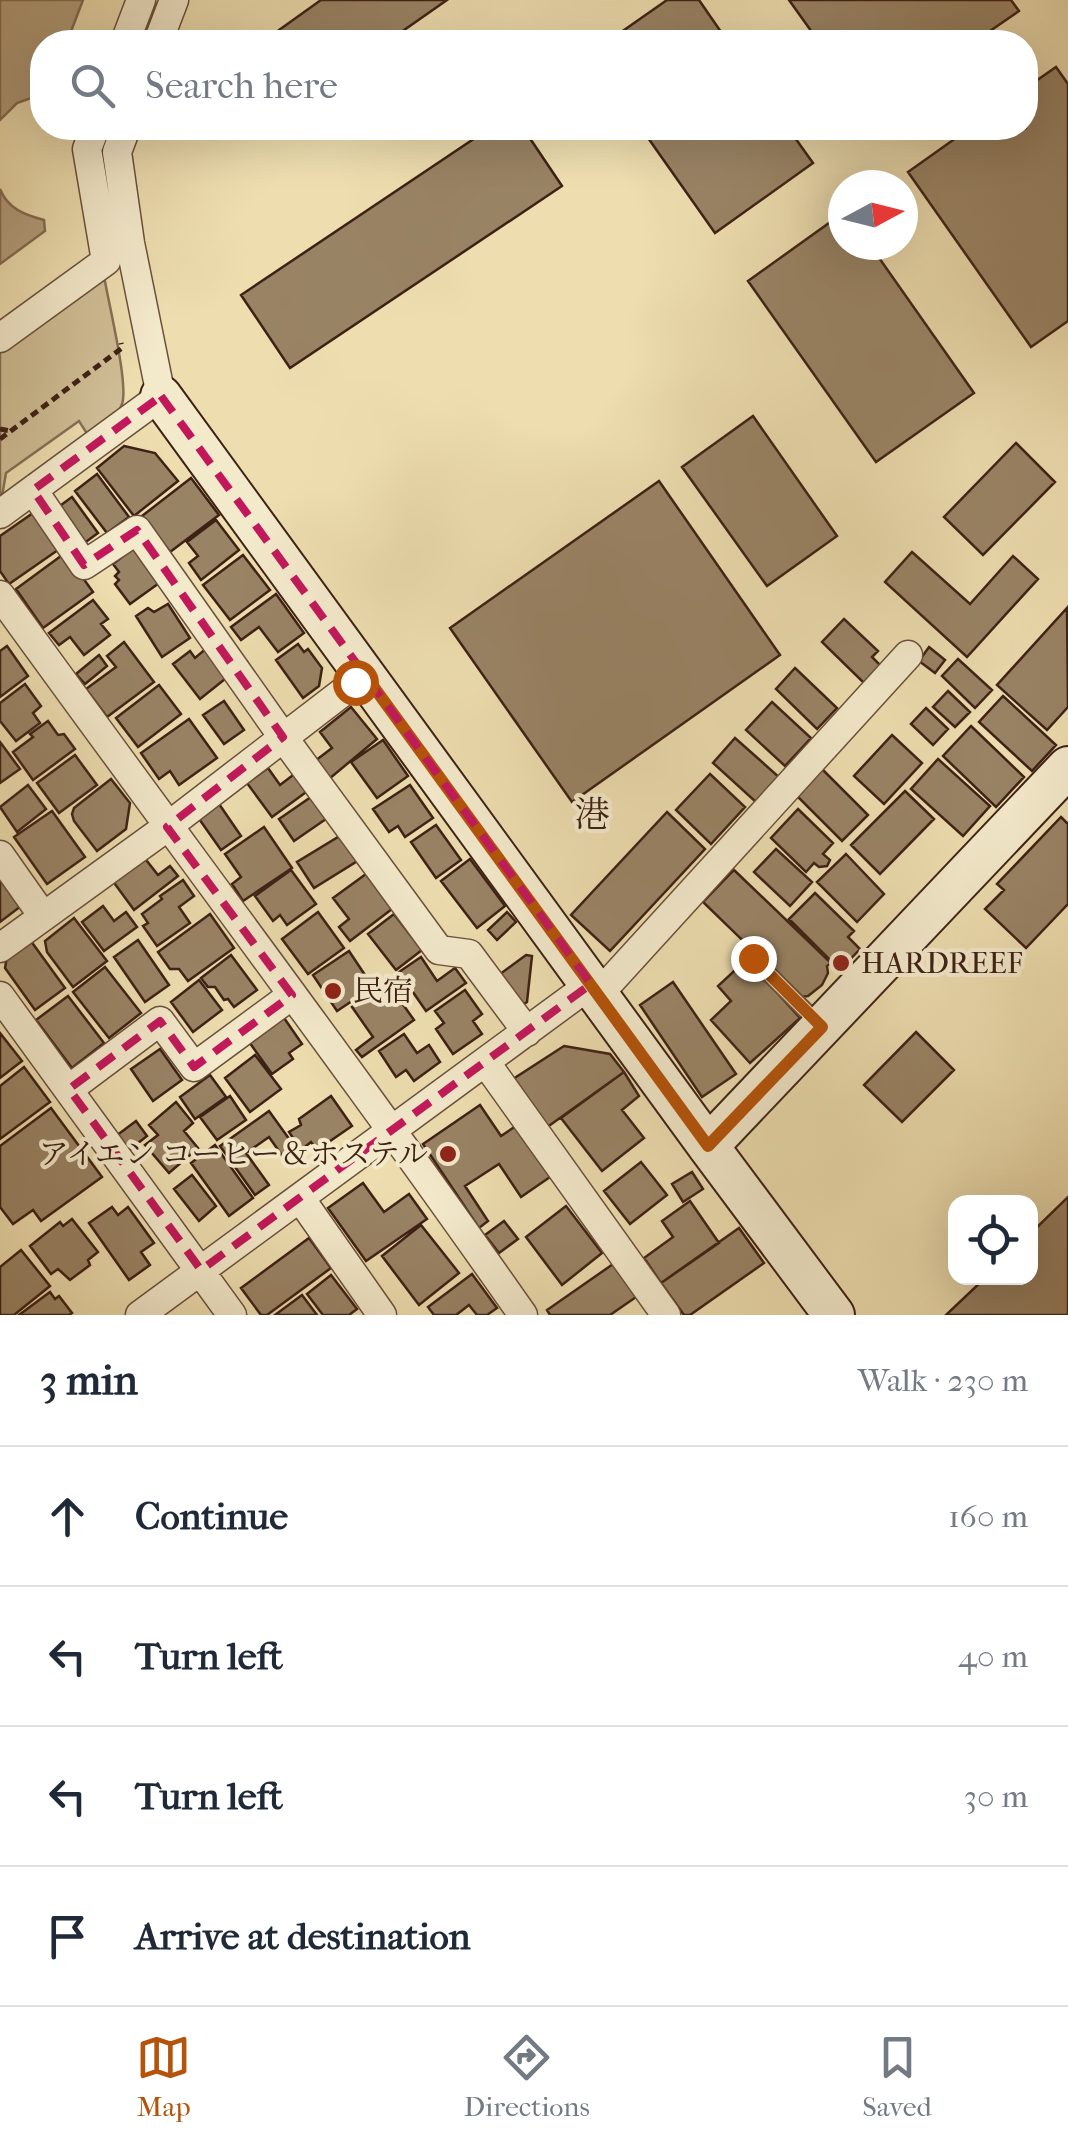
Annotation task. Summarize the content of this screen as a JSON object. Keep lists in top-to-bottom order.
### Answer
{
  "districts": ["港"],
  "places": ["HARDREEF", "民宿", "アイエン コーヒー＆ホステル"],
  "north": "right",
  "page": {
    "search": "Search here",
    "heading": ["3 min", "Walk · 230 m"],
    "list": [
      ["Continue", "160 m"],
      ["Turn left", "40 m"],
      ["Turn left", "30 m"],
      "Arrive at destination"
    ],
    "nav": ["Map", "Directions", "Saved"]
  }
}
